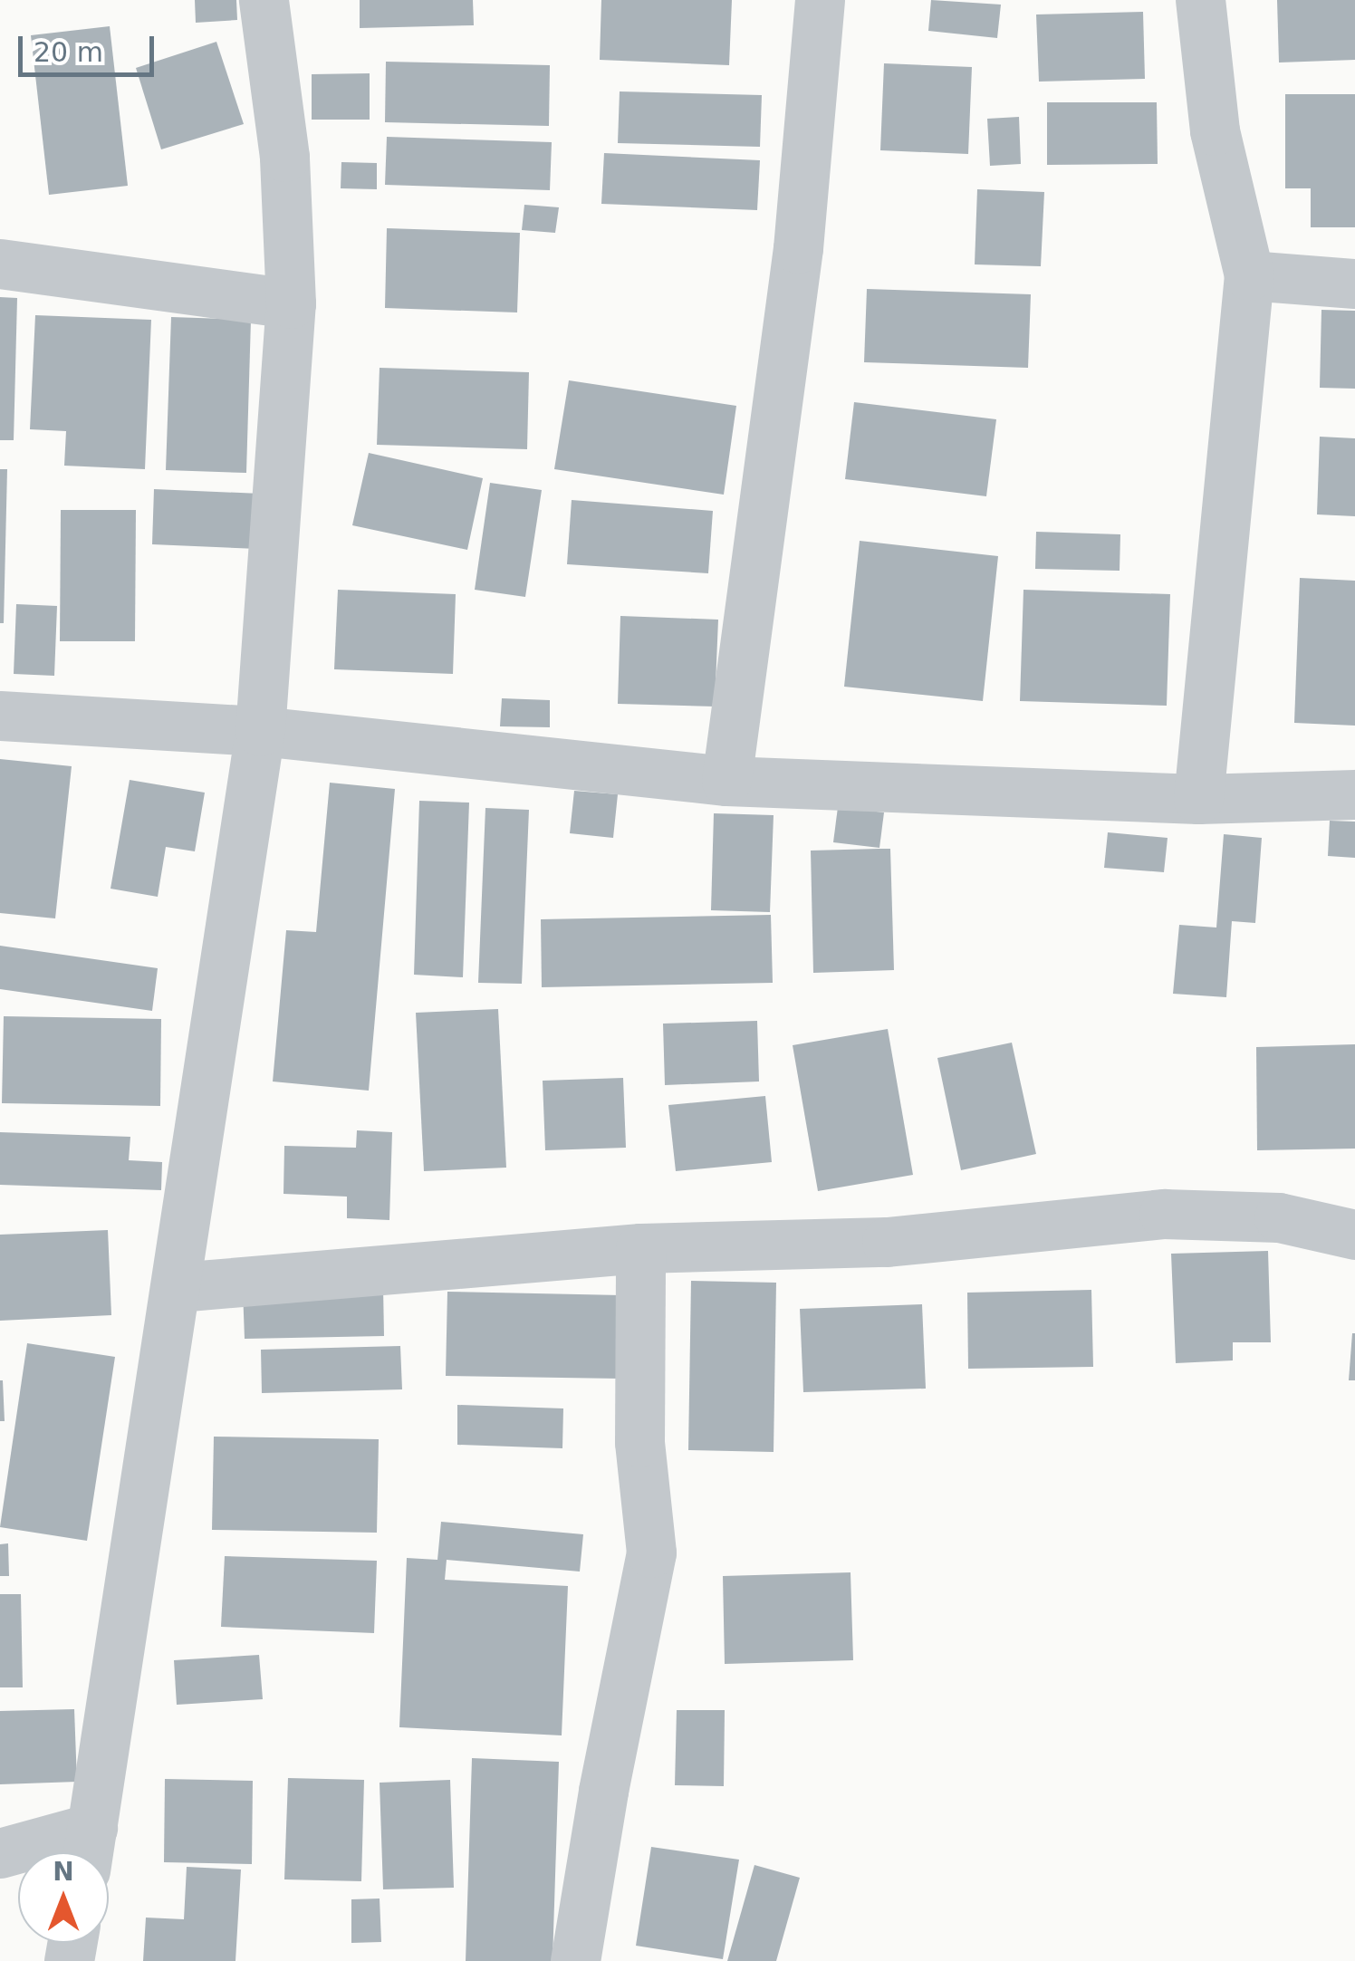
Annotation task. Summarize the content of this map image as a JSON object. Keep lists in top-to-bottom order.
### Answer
{
  "scale_bar": "20 m",
  "north": "top"
}
